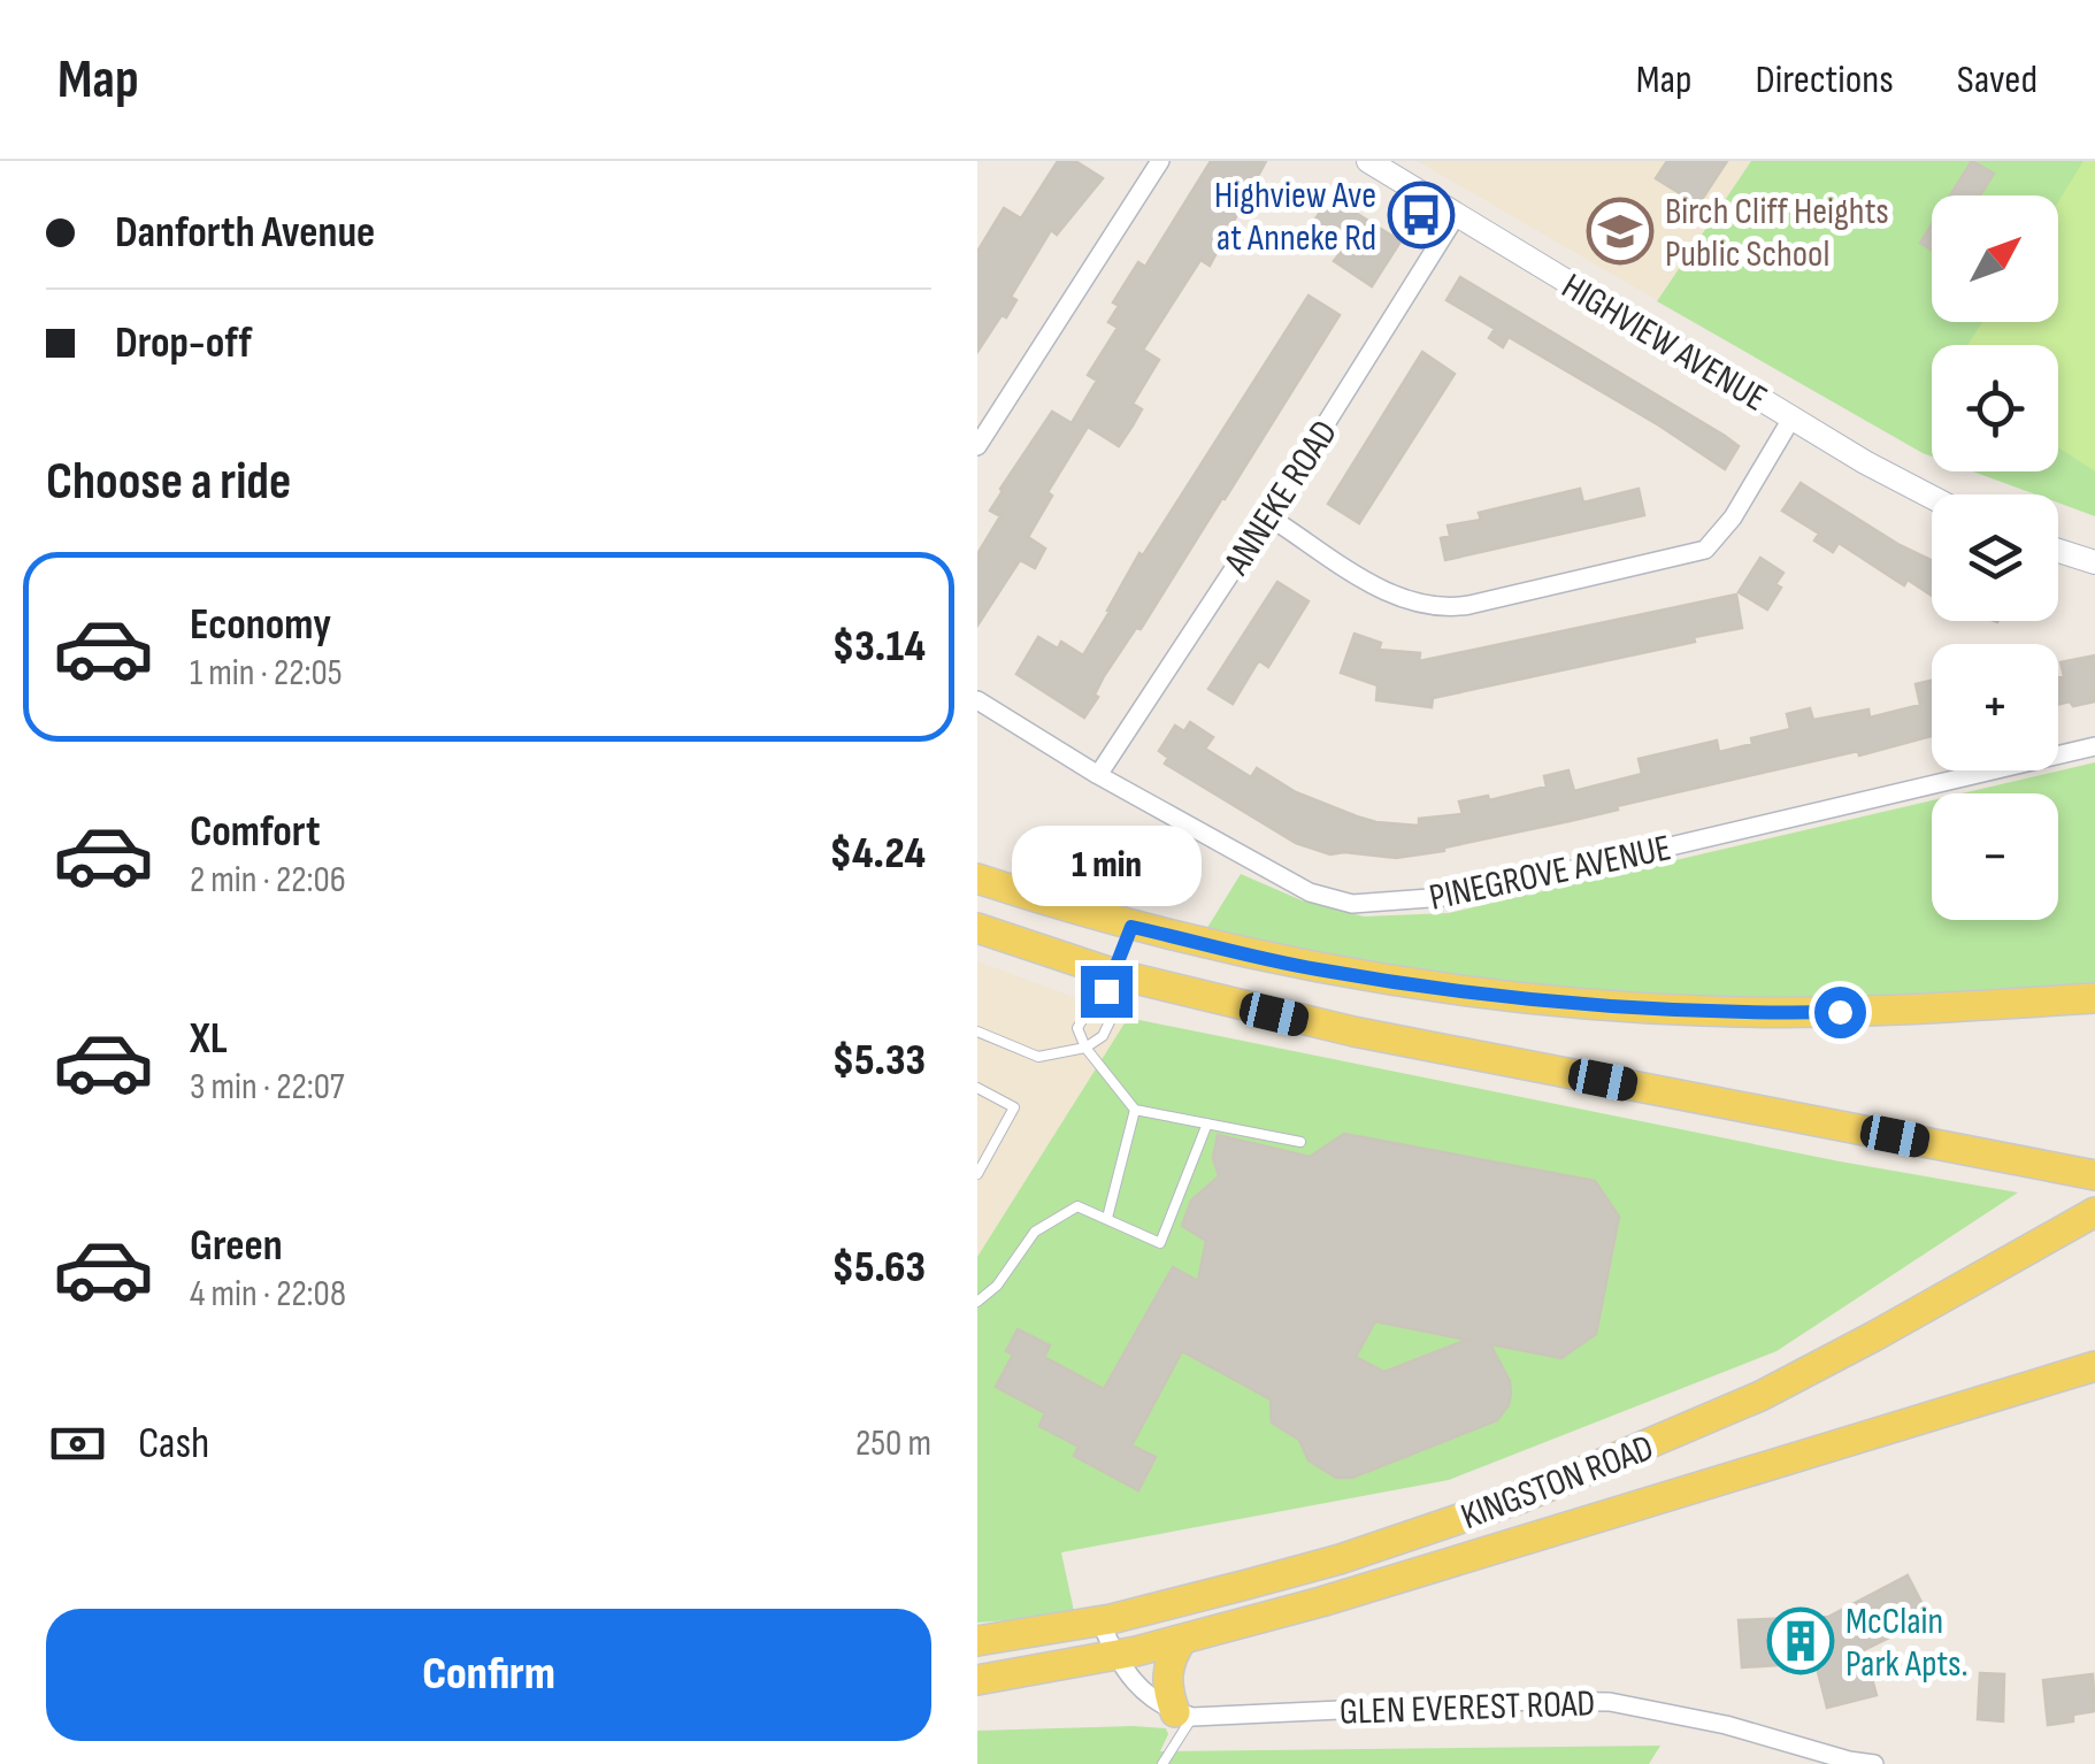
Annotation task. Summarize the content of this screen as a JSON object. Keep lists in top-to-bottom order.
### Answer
{
  "streets": {
    "main road": ["KINGSTON ROAD"],
    "street": [
      "HIGHVIEW AVENUE",
      "ANNEKE ROAD",
      "PINEGROVE AVENUE",
      "GLEN EVEREST ROAD"
    ]
  },
  "crossings": [
    ["HIGHVIEW AVENUE", "ANNEKE ROAD"],
    ["ANNEKE ROAD", "PINEGROVE AVENUE"]
  ],
  "places": {
    "bus stop": ["Highview Ave at Anneke Rd"],
    "school or university": ["Birch Cliff Heights Public School"],
    "building": ["McClain Park Apts."]
  },
  "north": "top right",
  "page": {
    "header": "Map",
    "nav": ["Map", "Directions", "Saved"],
    "banner": ["Danforth Avenue", "Drop-off"],
    "map_buttons": ["+", "−"],
    "heading": "Choose a ride",
    "list": [
      {
        "name": "Economy",
        "note": "1 min · 22:05",
        "value": "$3.14"
      },
      {
        "name": "Comfort",
        "note": "2 min · 22:06",
        "value": "$4.24"
      },
      {
        "name": "XL",
        "note": "3 min · 22:07",
        "value": "$5.33"
      },
      {
        "name": "Green",
        "note": "4 min · 22:08",
        "value": "$5.63"
      }
    ],
    "bubble": "1 min",
    "pay": ["Cash", "250 m"],
    "buttons": "Confirm"
  }
}
